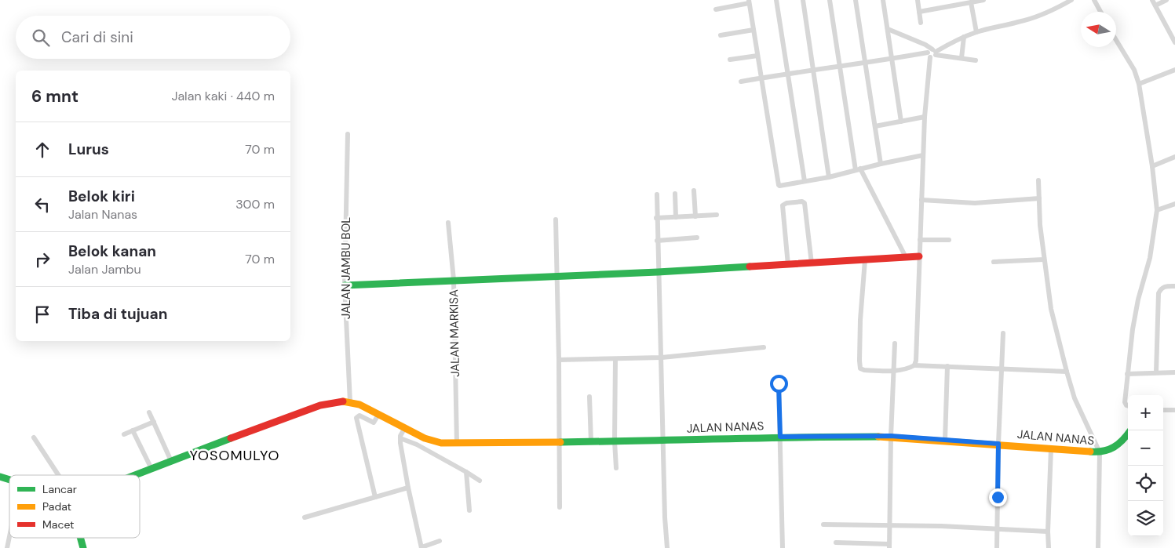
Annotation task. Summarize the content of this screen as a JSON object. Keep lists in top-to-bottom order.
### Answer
{
  "streets": {
    "street": ["JALAN JAMBU BOL", "JALAN MARKISA", "JALAN NANAS"]
  },
  "crossings": [
    ["JALAN JAMBU BOL", "JALAN NANAS"],
    ["JALAN MARKISA", "JALAN NANAS"]
  ],
  "districts": ["YOSOMULYO"],
  "legend": ["Lancar", "Padat", "Macet"],
  "north": "left",
  "page": {
    "search": "Cari di sini",
    "heading": ["6 mnt", "Jalan kaki · 440 m"],
    "list": [
      ["Lurus", "70 m"],
      ["Belok kiri", "Jalan Nanas", "300 m"],
      ["Belok kanan", "Jalan Jambu", "70 m"],
      "Tiba di tujuan"
    ],
    "map_buttons": ["+", "−"]
  }
}
